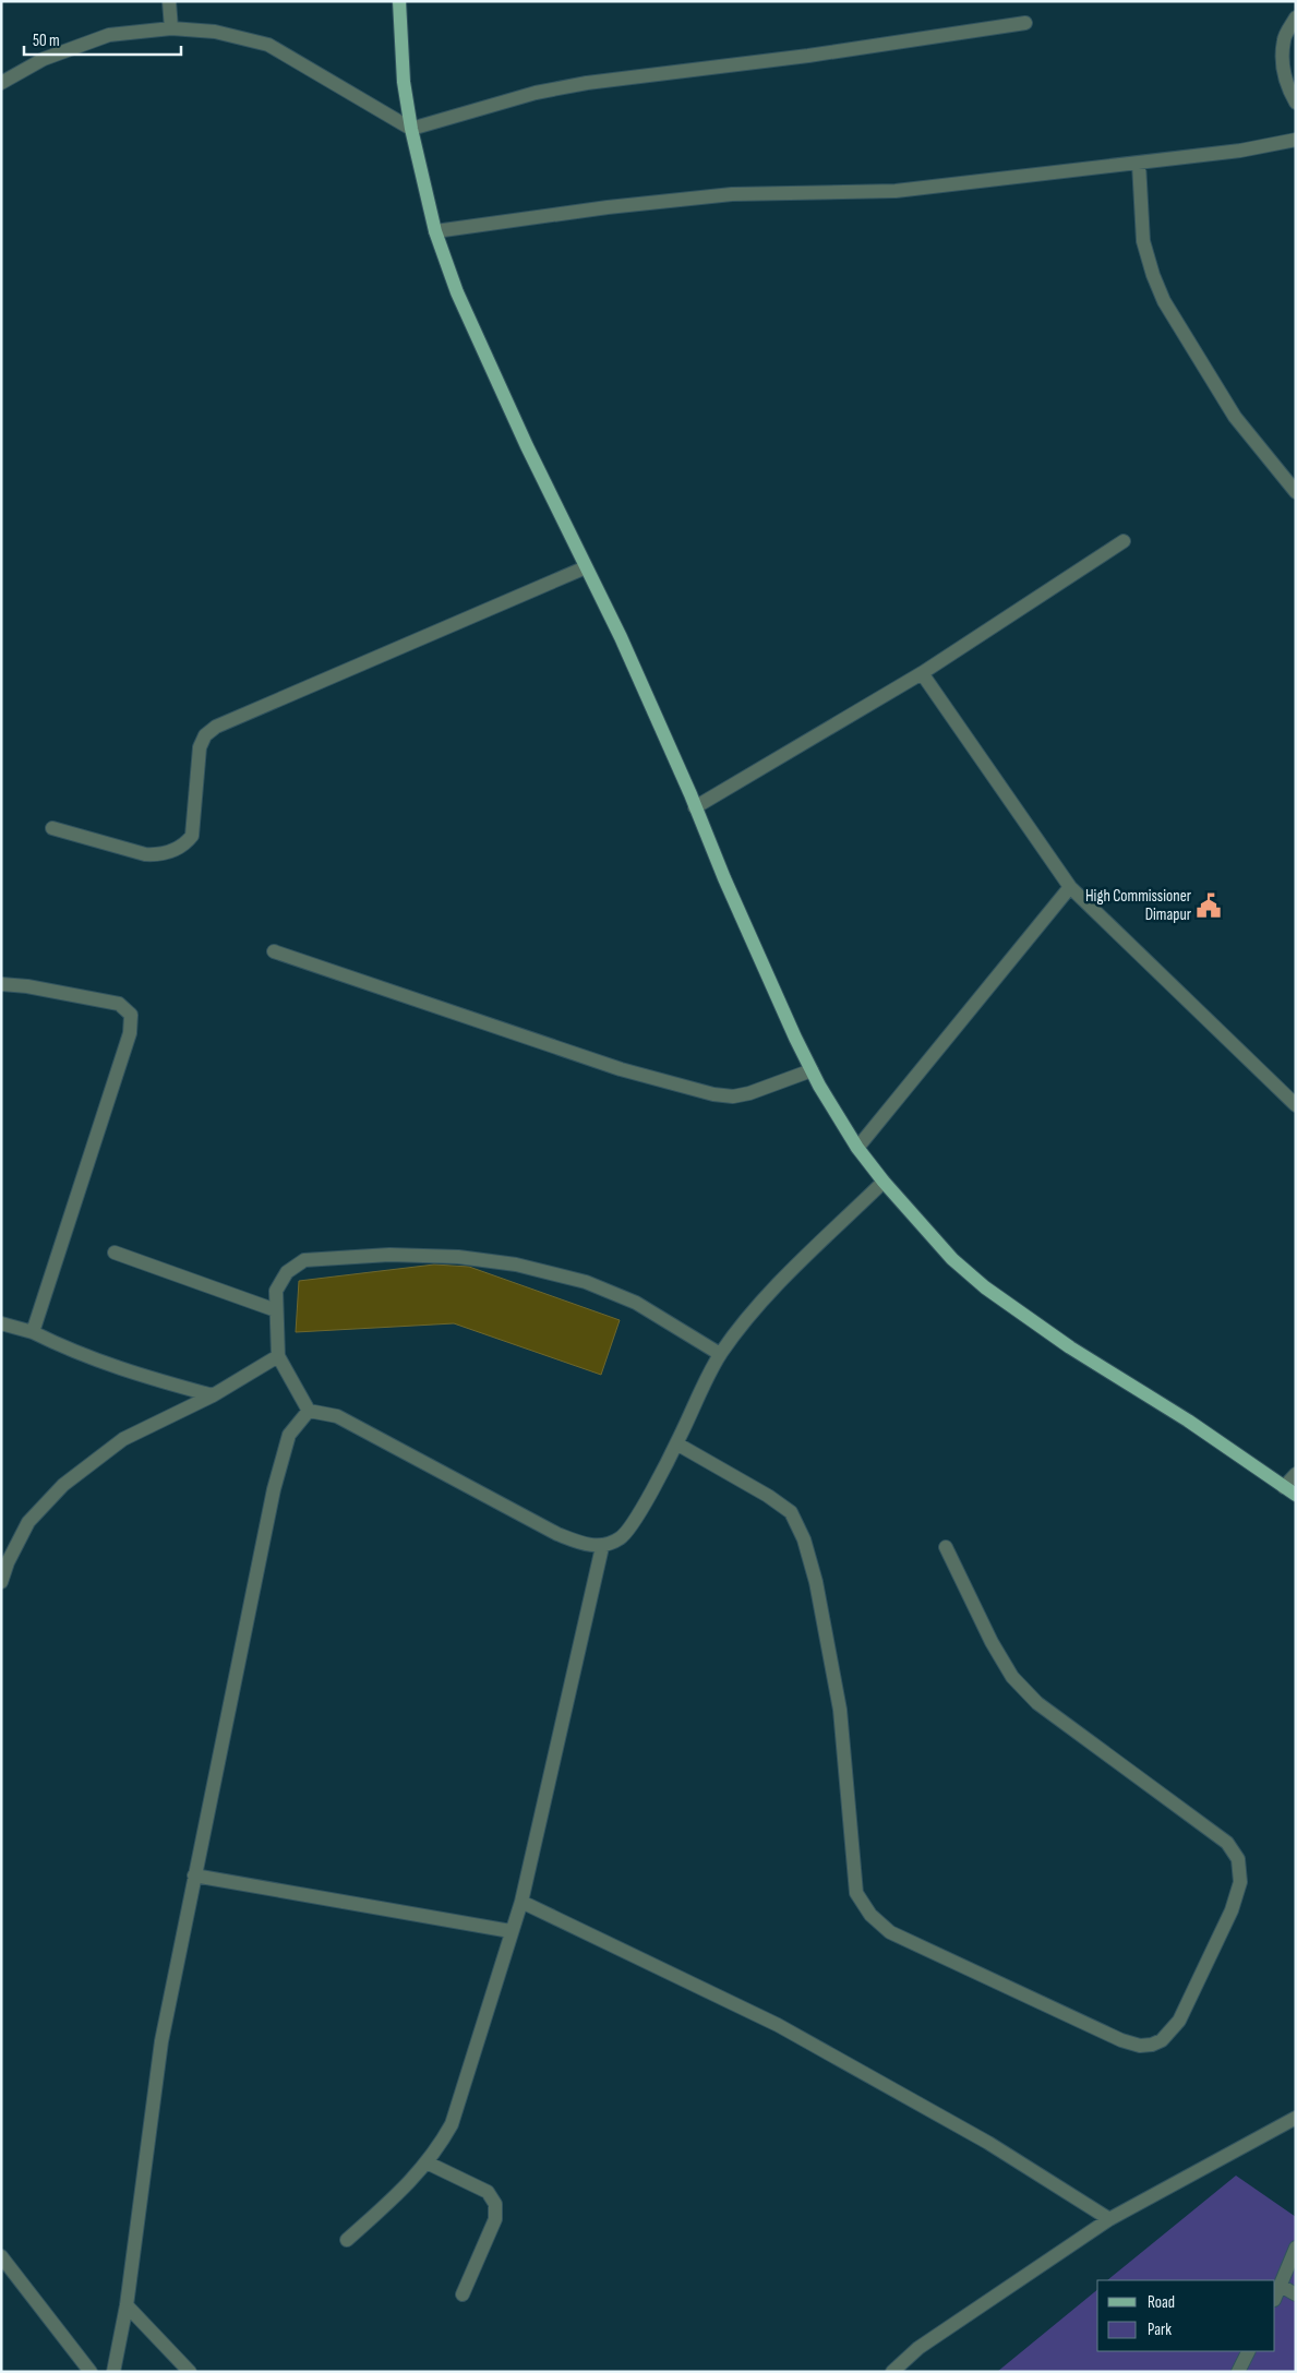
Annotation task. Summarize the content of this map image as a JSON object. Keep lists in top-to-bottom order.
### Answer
{
  "places": {
    "public building": ["High Commissioner Dimapur"]
  },
  "legend": ["Road", "Park"],
  "scale_bar": "50 m"
}
